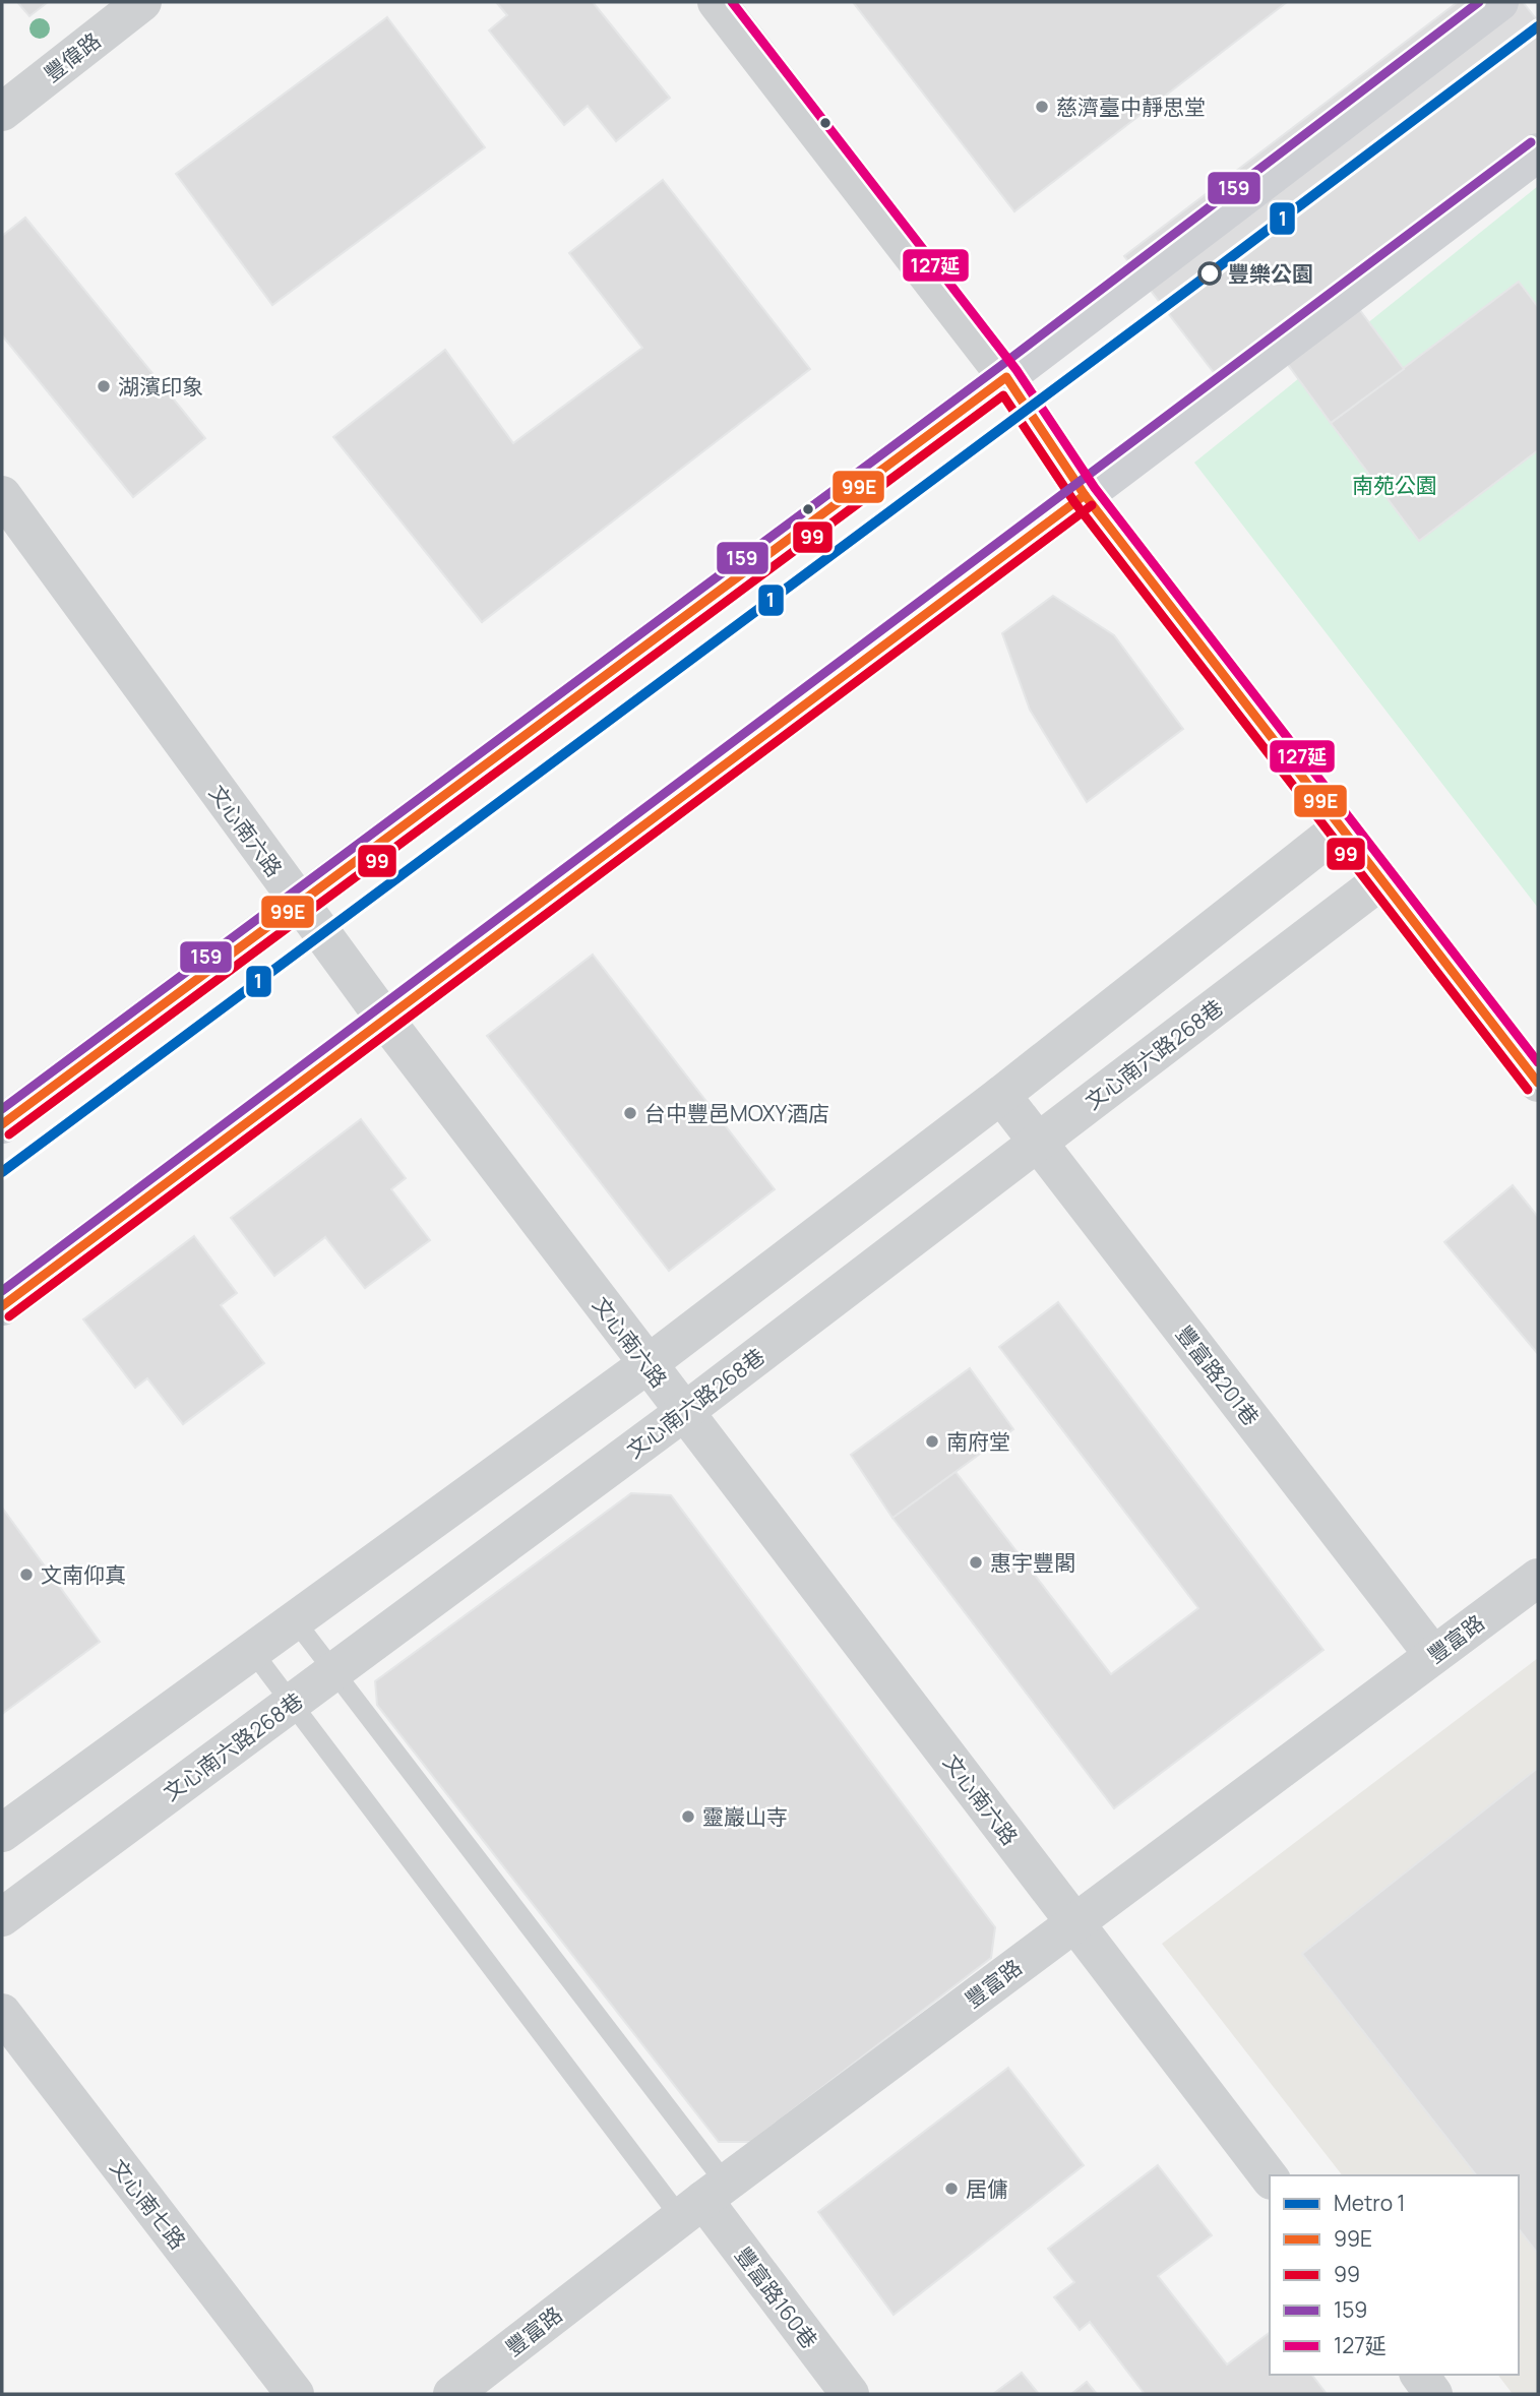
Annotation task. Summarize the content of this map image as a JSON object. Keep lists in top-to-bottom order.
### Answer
{
  "streets": {
    "street": [
      "豐偉路",
      "文心南六路",
      "文心南六路268巷",
      "豐富路201巷",
      "豐富路",
      "文心南七路",
      "豐富路160巷"
    ]
  },
  "crossings": [
    ["文心南六路", "文心南六路268巷"],
    ["文心南六路", "豐富路"],
    ["文心南六路268巷", "豐富路201巷"],
    ["豐富路201巷", "豐富路"],
    ["豐富路", "豐富路160巷"]
  ],
  "parks": ["南苑公園"],
  "places": [
    "慈濟臺中靜思堂",
    "豐樂公園",
    "湖濱印象",
    "台中豐邑MOXY酒店",
    "南府堂",
    "惠宇豐閣",
    "文南仰真",
    "靈巖山寺",
    "居傭"
  ],
  "lines": [
    "transit line 159",
    "transit line 127延",
    "metro line 1",
    "transit line 99E",
    "transit line 99"
  ],
  "legend": [
    "Metro 1",
    "99E",
    "99",
    "159",
    "127延"
  ]
}
